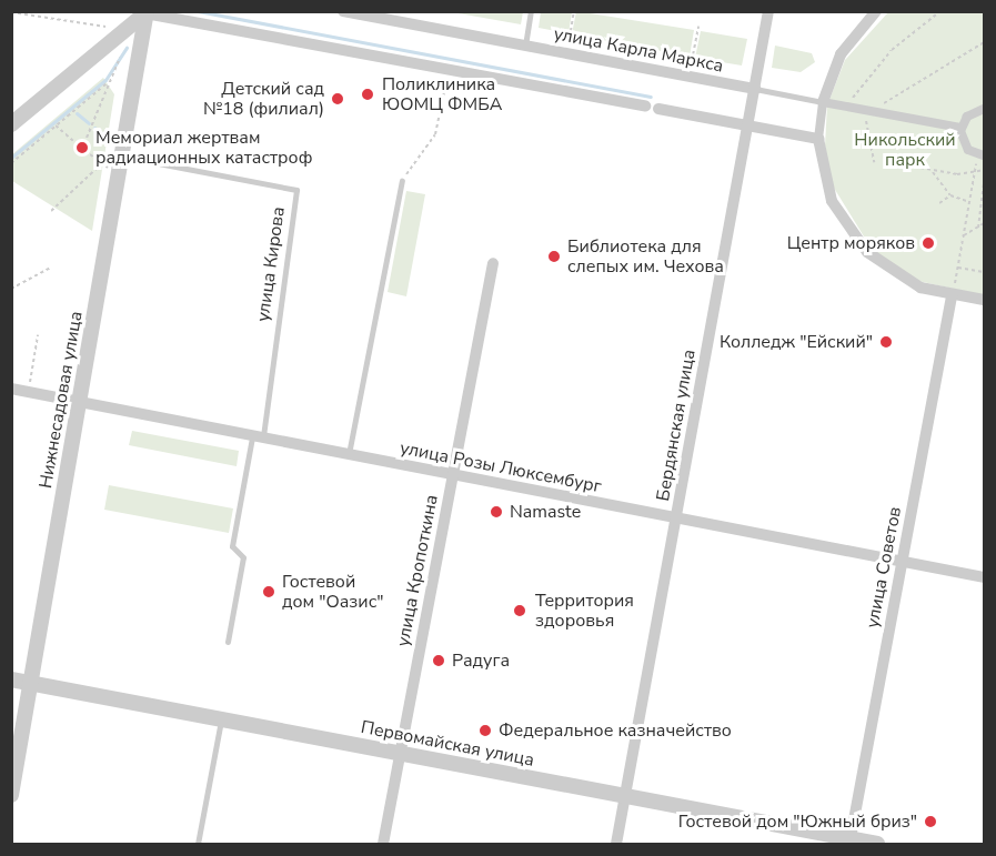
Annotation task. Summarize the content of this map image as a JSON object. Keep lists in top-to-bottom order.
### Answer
{
  "streets": {
    "street": [
      "улица Карла Маркса",
      "Нижнесадовая улица",
      "Бердянская улица",
      "улица Розы Люксембург",
      "улица Советов",
      "улица Кропоткина",
      "Первомайская улица"
    ],
    "lane": ["улица Кирова"]
  },
  "crossings": [
    ["улица Карла Маркса", "Бердянская улица"],
    ["улица Кирова", "Нижнесадовая улица"],
    ["улица Кирова", "улица Розы Люксембург"],
    ["Нижнесадовая улица", "улица Розы Люксембург"],
    ["Нижнесадовая улица", "Первомайская улица"],
    ["Бердянская улица", "улица Розы Люксембург"],
    ["Бердянская улица", "Первомайская улица"],
    ["улица Розы Люксембург", "улица Советов"],
    ["улица Розы Люксембург", "улица Кропоткина"],
    ["улица Советов", "Первомайская улица"],
    ["улица Кропоткина", "Первомайская улица"]
  ],
  "parks": ["Никольский парк"],
  "places": [
    "Поликлиника ЮОМЦ ФМБА",
    "Детский сад №18 (филиал)",
    "Мемориал жертвам радиационных катастроф",
    "Центр моряков",
    "Библиотека для слепых им. Чехова",
    "Колледж \"Ейский\"",
    "Namaste",
    "Гостевой дом \"Оазис\"",
    "Территория здоровья",
    "Радуга",
    "Федеральное казначейство",
    "Гостевой дом \"Южный бриз\""
  ]
}
